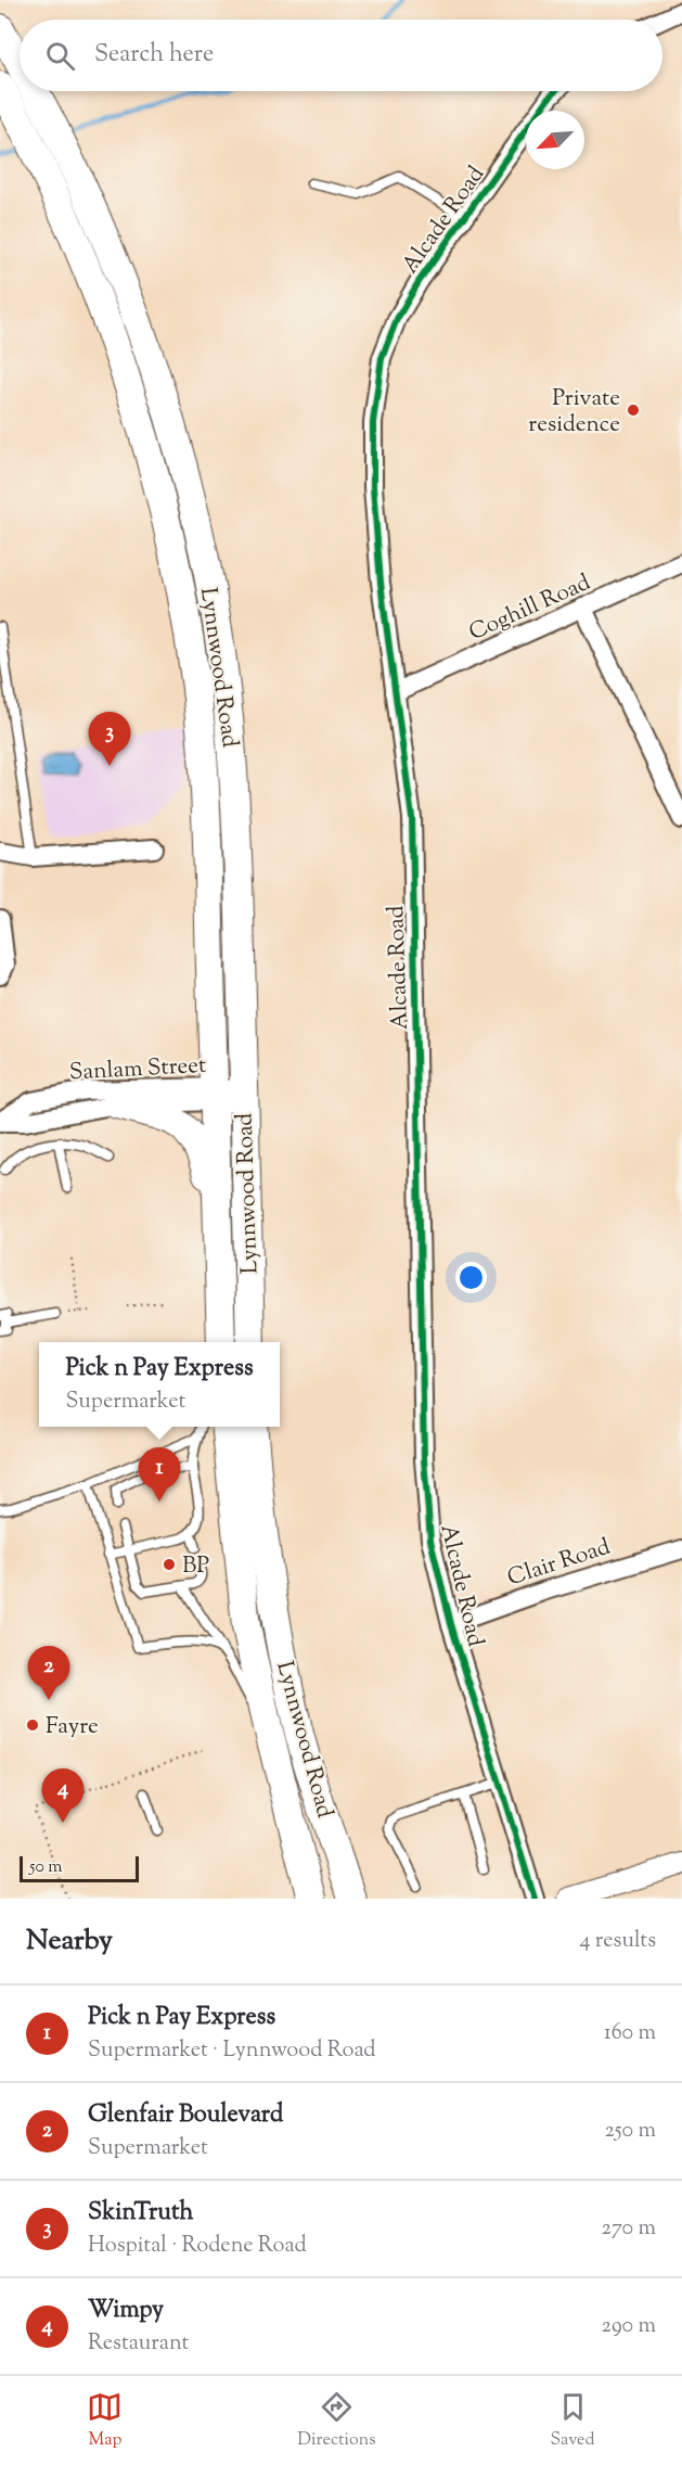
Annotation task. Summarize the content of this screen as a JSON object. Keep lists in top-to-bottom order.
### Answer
{
  "streets": {
    "main road": ["Lynnwood Road"],
    "street": [
      "Alcade Road",
      "Coghill Road",
      "Sanlam Street",
      "Clair Road"
    ]
  },
  "crossings": [
    ["Alcade Road", "Coghill Road"],
    ["Alcade Road", "Clair Road"],
    ["Lynnwood Road", "Sanlam Street"]
  ],
  "places": ["Private residence", "BP", "Fayre"],
  "scale_bar": "50 m",
  "north": "bottom left",
  "page": {
    "search": "Search here",
    "pins": [
      "3",
      "1",
      "2",
      "4"
    ],
    "popup": ["Pick n Pay Express", "Supermarket"],
    "scale": "50 m",
    "heading": ["Nearby", "4 results"],
    "list": [
      {
        "mark": "1",
        "name": "Pick n Pay Express",
        "note": "Supermarket · Lynnwood Road",
        "value": "160 m"
      },
      {
        "mark": "2",
        "name": "Glenfair Boulevard",
        "note": "Supermarket",
        "value": "250 m"
      },
      {
        "mark": "3",
        "name": "SkinTruth",
        "note": "Hospital · Rodene Road",
        "value": "270 m"
      },
      {
        "mark": "4",
        "name": "Wimpy",
        "note": "Restaurant",
        "value": "290 m"
      }
    ],
    "nav": ["Map", "Directions", "Saved"]
  }
}
